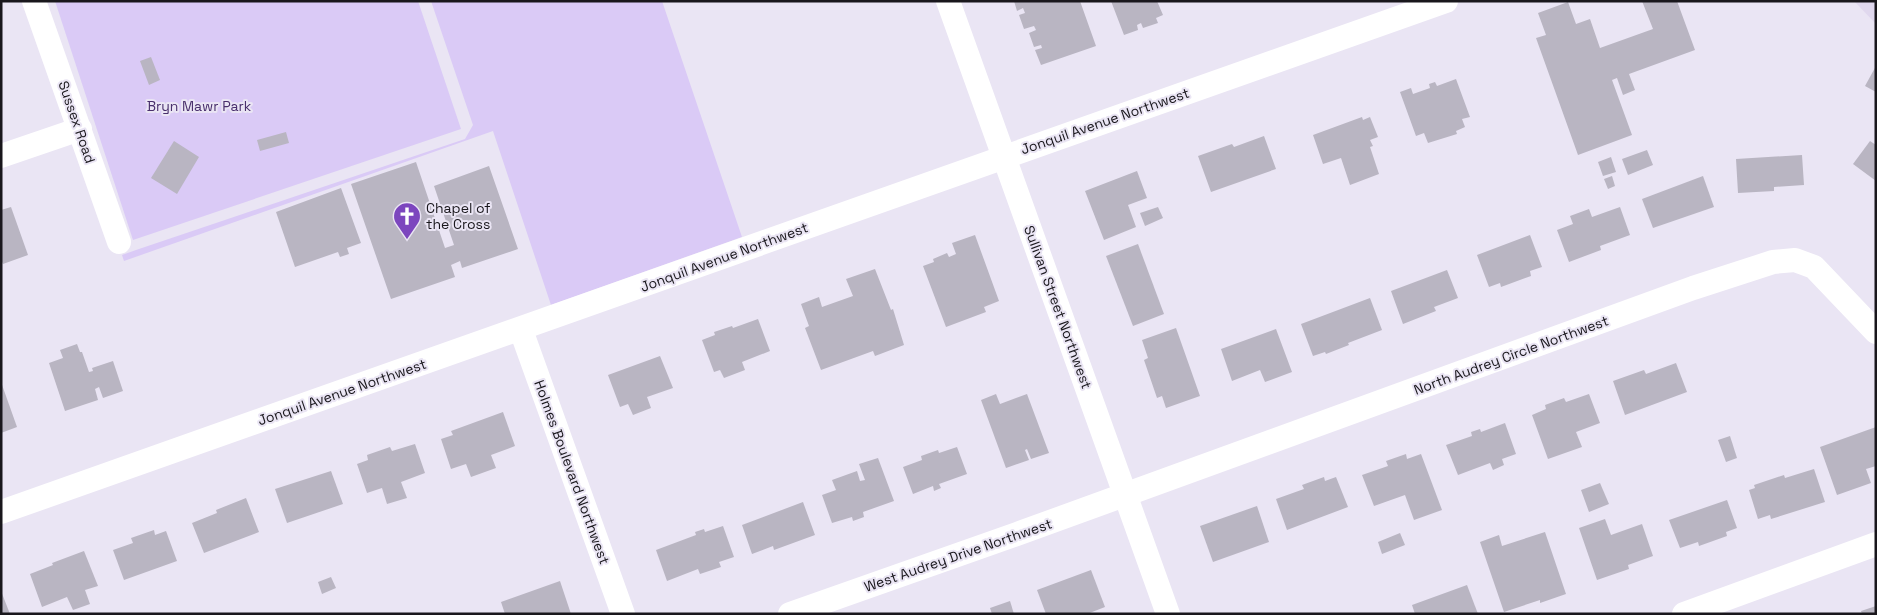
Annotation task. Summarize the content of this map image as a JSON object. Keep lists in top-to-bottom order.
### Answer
{
  "streets": {
    "street": [
      "Jonquil Avenue Northwest",
      "Sussex Road",
      "Sullivan Street Northwest",
      "North Audrey Circle Northwest",
      "Holmes Boulevard Northwest",
      "West Audrey Drive Northwest"
    ]
  },
  "crossings": [
    ["Jonquil Avenue Northwest", "Sullivan Street Northwest"],
    ["Jonquil Avenue Northwest", "Holmes Boulevard Northwest"],
    ["Sullivan Street Northwest", "North Audrey Circle Northwest"],
    ["Sullivan Street Northwest", "West Audrey Drive Northwest"],
    ["North Audrey Circle Northwest", "West Audrey Drive Northwest"]
  ],
  "parks": ["Bryn Mawr Park"],
  "places": {
    "church": ["Chapel of the Cross"]
  }
}
